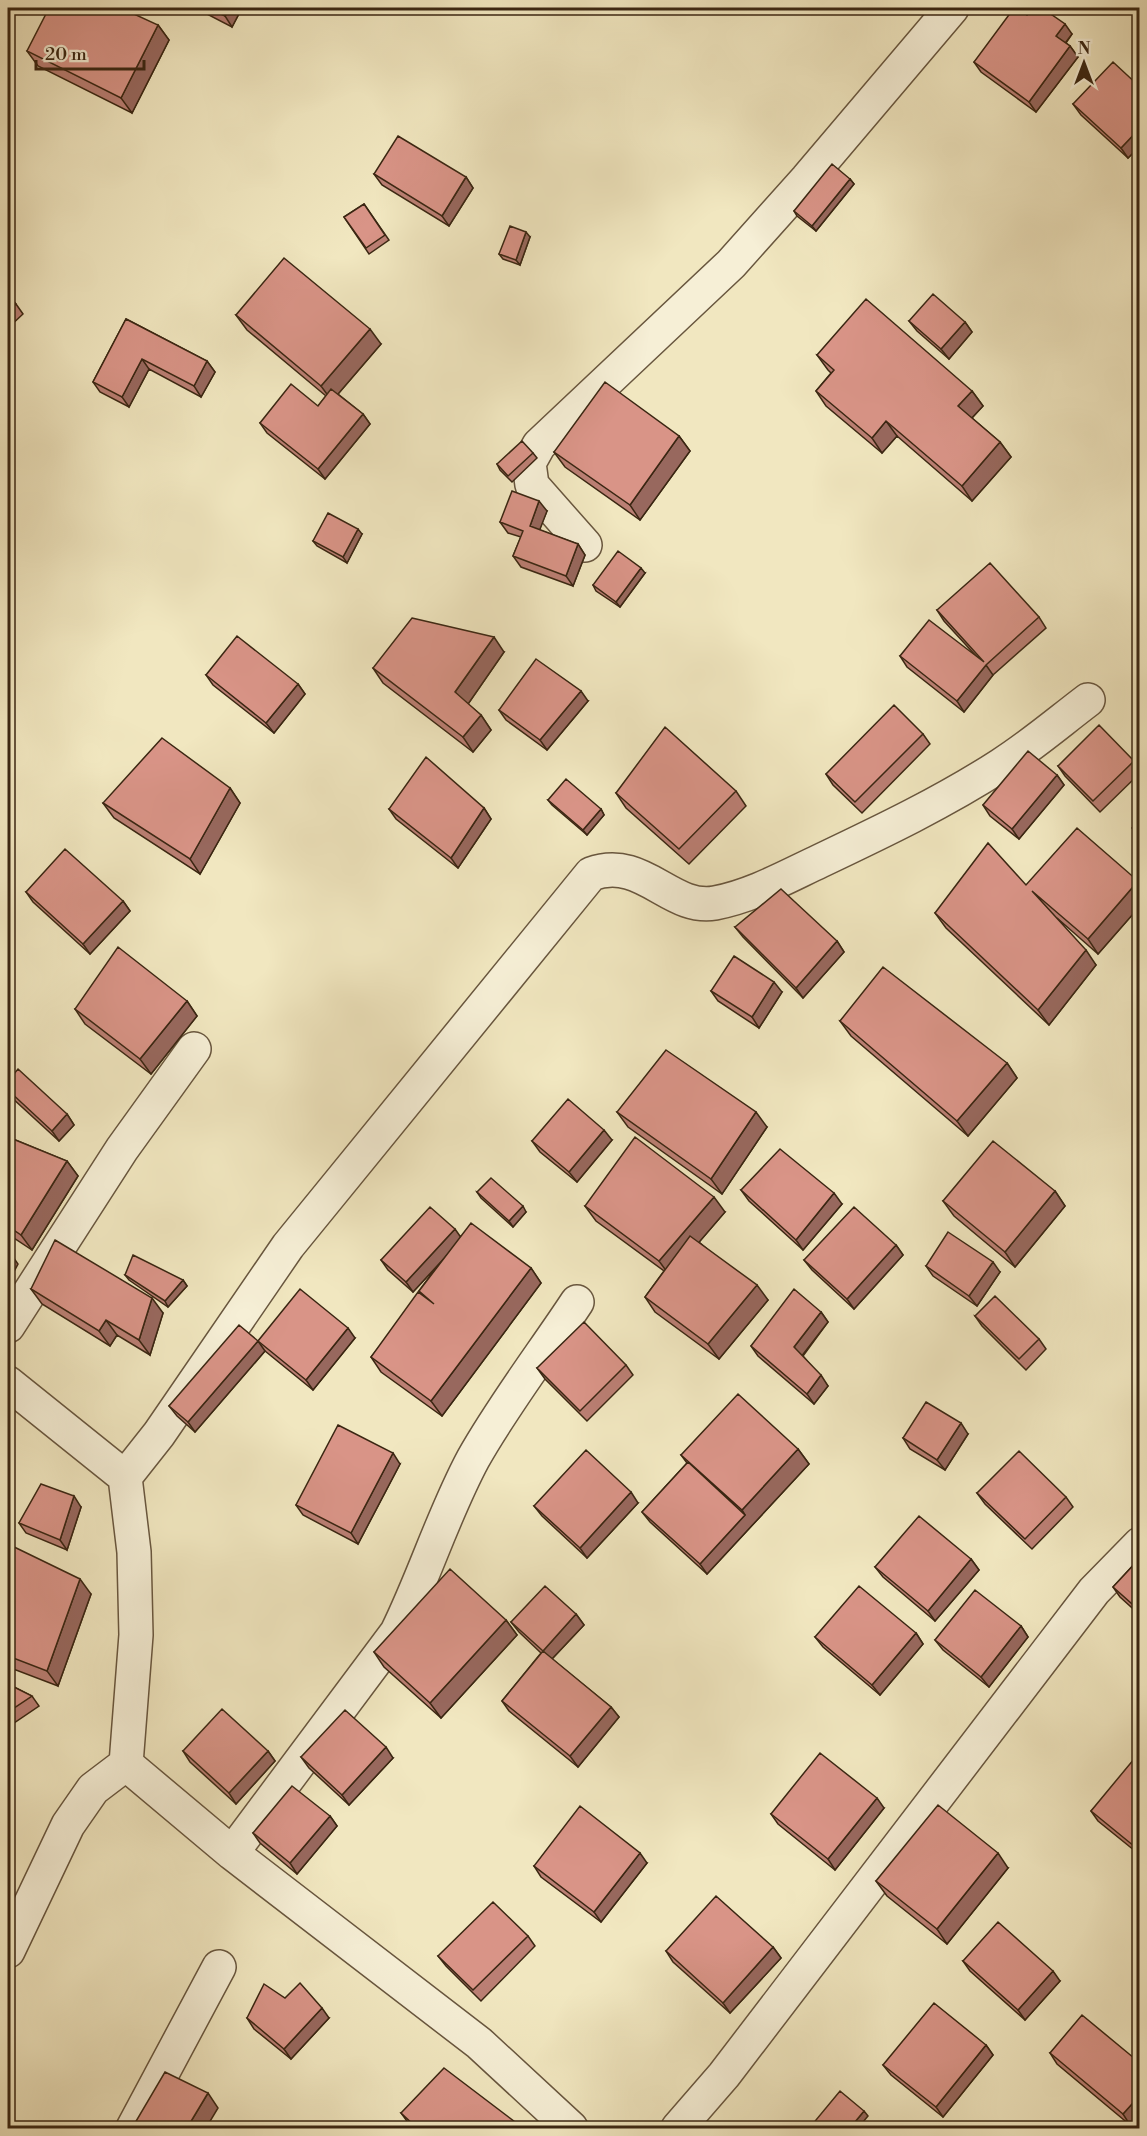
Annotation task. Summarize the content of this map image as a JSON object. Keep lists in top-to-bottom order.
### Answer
{
  "scale_bar": "20 m",
  "north": "top"
}
